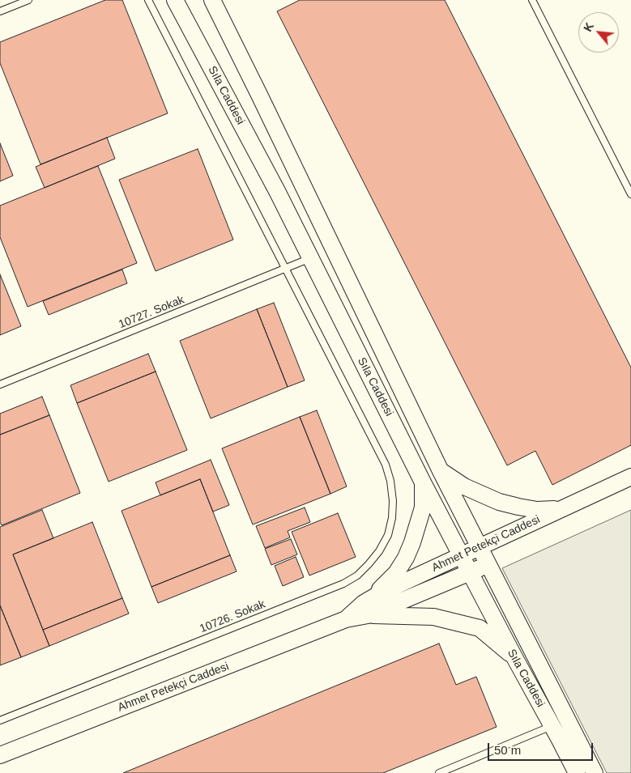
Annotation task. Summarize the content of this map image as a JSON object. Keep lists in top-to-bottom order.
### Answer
{
  "streets": {
    "street": ["Sıla Caddesi", "Ahmet Petekçi Caddesi"],
    "lane": ["10727. Sokak", "10726. Sokak"]
  },
  "crossings": [
    ["Sıla Caddesi", "10727. Sokak"],
    ["Sıla Caddesi", "Ahmet Petekçi Caddesi"],
    ["10727. Sokak", "10726. Sokak"]
  ],
  "scale_bar": "50 m",
  "north": "top left"
}
